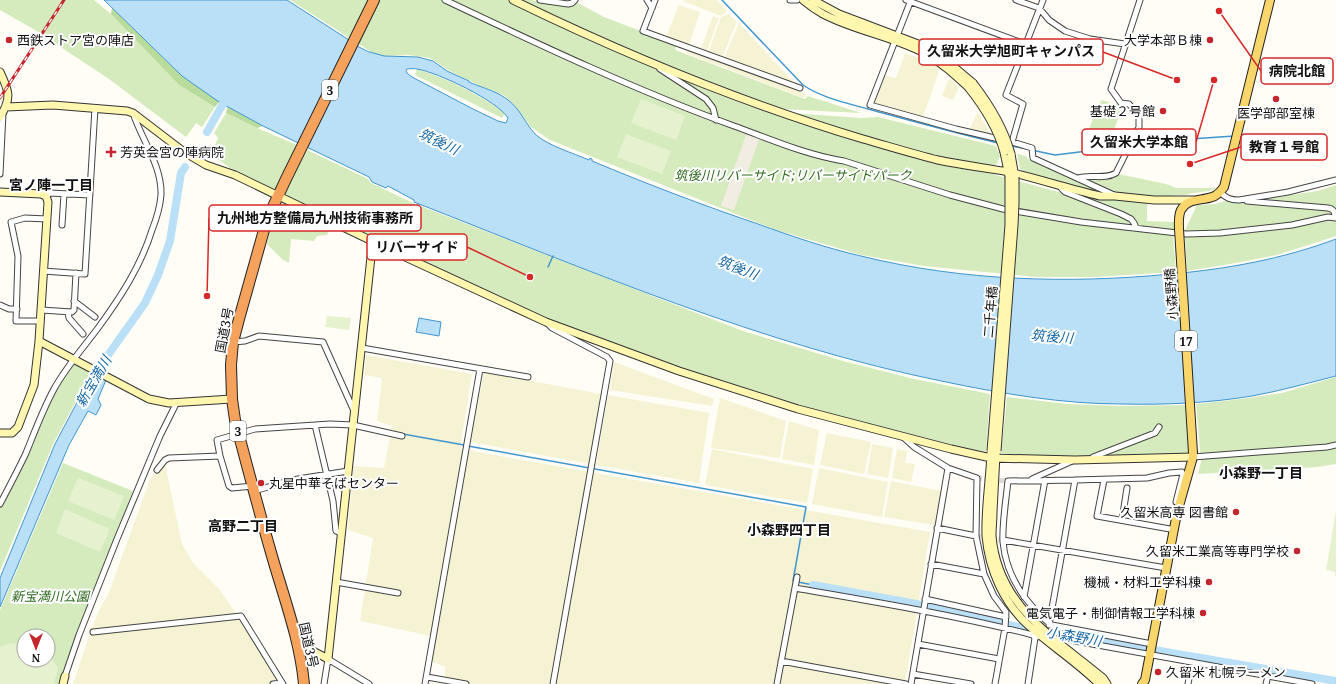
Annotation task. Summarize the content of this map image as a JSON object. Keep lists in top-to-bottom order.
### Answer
{
  "streets": {
    "highway": ["3", "国道3号"],
    "main road": ["小森野橋", "17"],
    "street": ["二千年橋"]
  },
  "crossings": [
    ["小森野橋", "17"]
  ],
  "districts": [
    "宮ノ陣一丁目",
    "小森野一丁目",
    "高野二丁目",
    "小森野四丁目"
  ],
  "water": ["筑後川", "新宝満川", "小森野川"],
  "parks": ["筑後川リバーサイド;リバーサイドパーク", "新宝満川公園"],
  "places": {
    "other": [
      "病院北館",
      "西鉄ストア宮の陣店",
      "大学本部Ｂ棟",
      "久留米大学旭町キャンパス",
      "久留米大学本館",
      "医学部部室棟",
      "基礎２号館",
      "教育１号館",
      "リバーサイド",
      "九州地方整備局九州技術事務所",
      "丸星中華そばセンター",
      "久留米高専 図書館",
      "久留米工業高等専門学校",
      "機械・材料工学科棟",
      "電気電子・制御情報工学科棟",
      "久留米 札幌ラーメン"
    ],
    "health": ["芳英会宮の陣病院"]
  },
  "north": "bottom"
}
